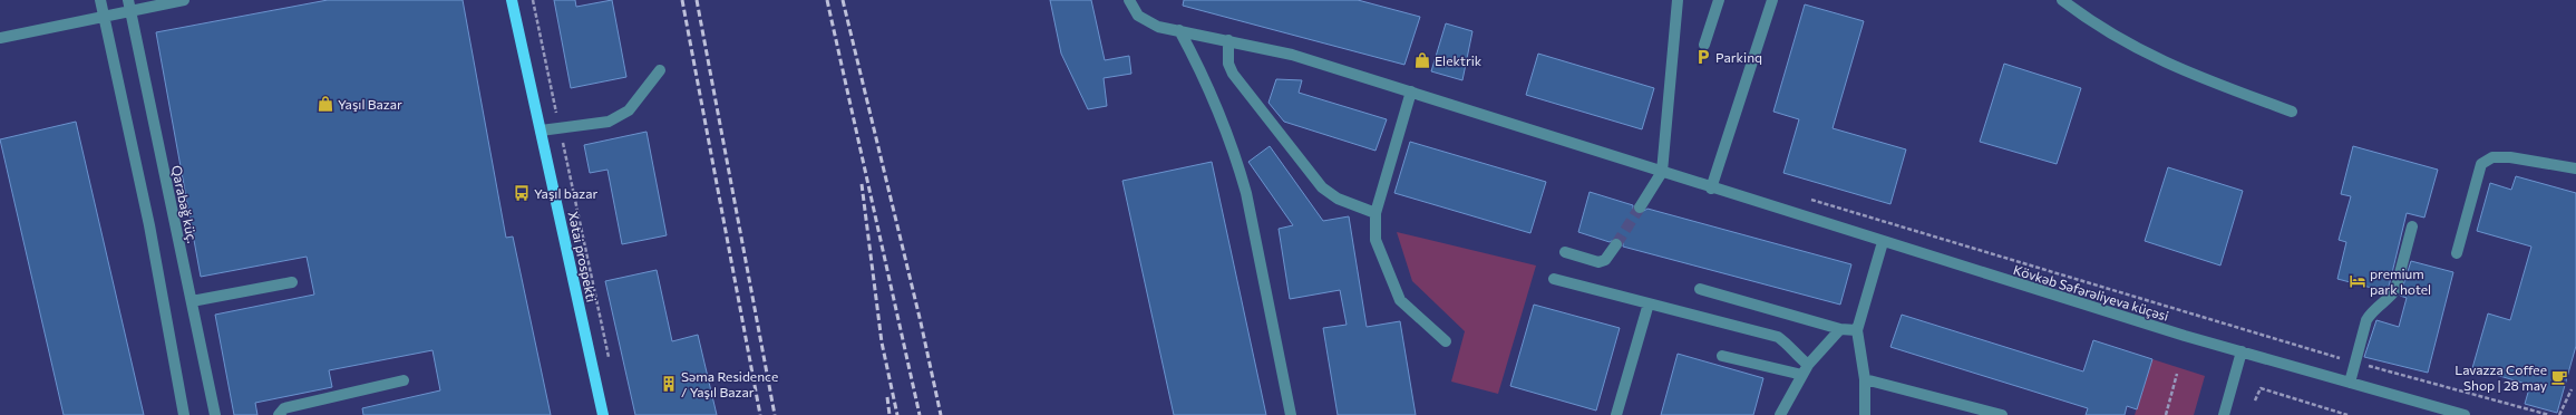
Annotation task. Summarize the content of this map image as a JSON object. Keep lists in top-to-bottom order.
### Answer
{
  "streets": {
    "main road": ["Xətai prospekti"],
    "street": ["Qarabağ küç.", "Kövkəb Səfərəliyeva küçəsi"]
  },
  "places": {
    "parking": ["Parkinq"],
    "shop": ["Elektrik", "Yaşıl Bazar"],
    "bus stop": ["Yaşıl bazar"],
    "hotel": ["premium park hotel"],
    "cafe": ["Lavazza Coffee Shop | 28 may"],
    "building": ["Səma Residence / Yaşıl Bazar"]
  }
}
